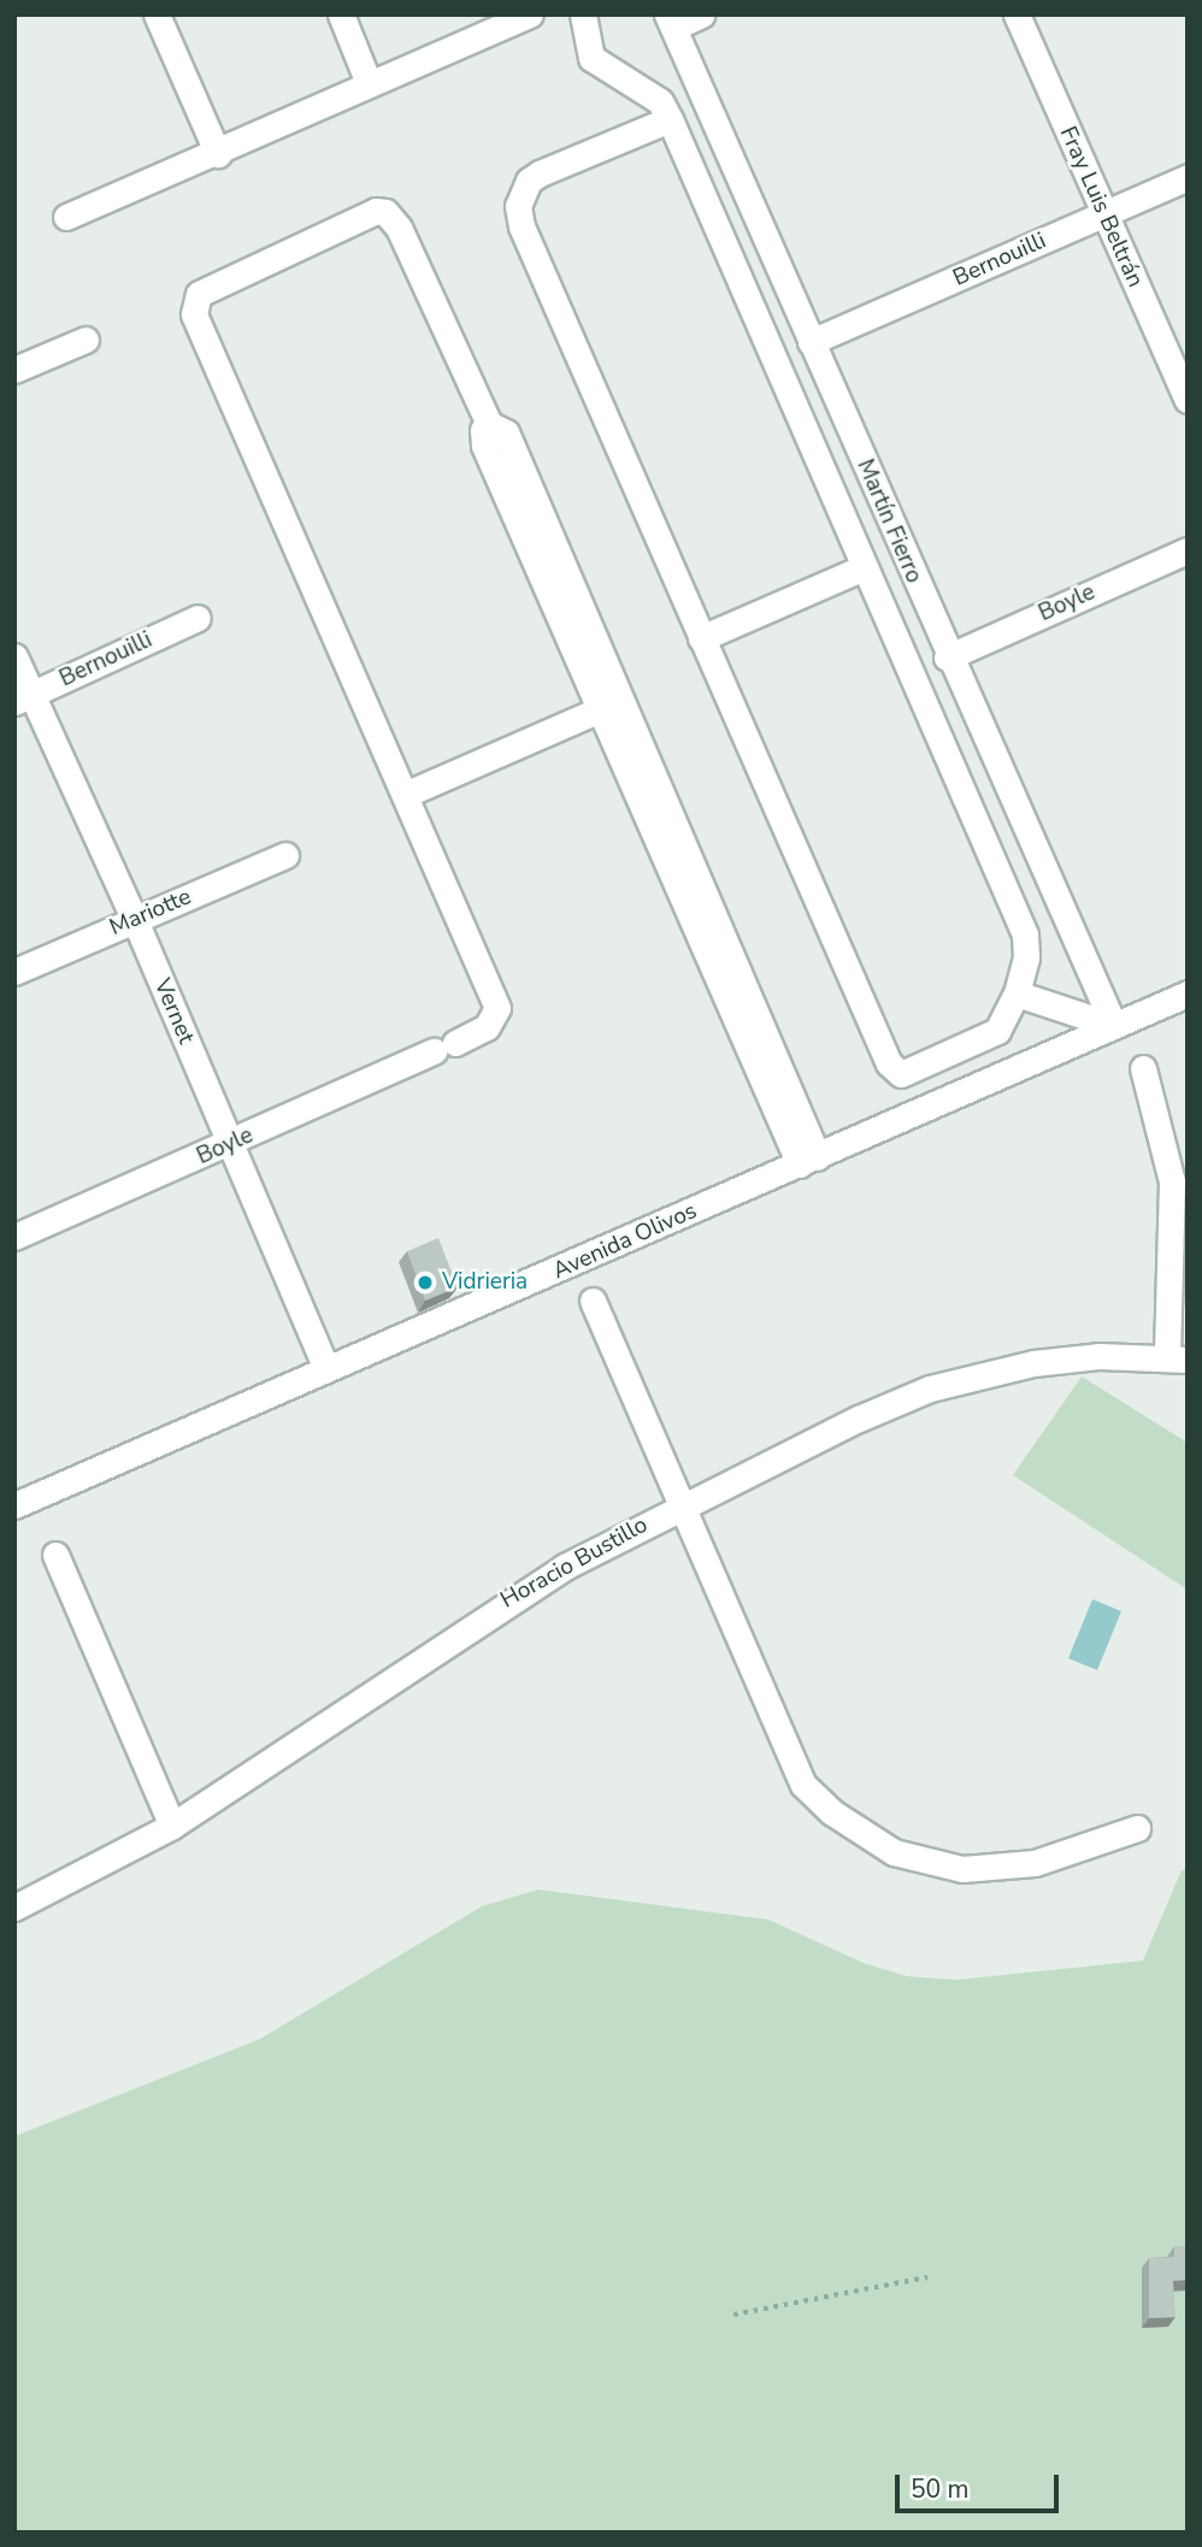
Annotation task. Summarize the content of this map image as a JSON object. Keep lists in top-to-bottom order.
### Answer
{
  "streets": {
    "street": [
      "Fray Luis Beltrán",
      "Bernouilli",
      "Martín Fierro",
      "Boyle",
      "Mariotte",
      "Vernet",
      "Avenida Olivos",
      "Horacio Bustillo"
    ]
  },
  "crossings": [
    ["Fray Luis Beltrán", "Bernouilli"],
    ["Bernouilli", "Martín Fierro"],
    ["Bernouilli", "Vernet"],
    ["Martín Fierro", "Boyle"],
    ["Martín Fierro", "Avenida Olivos"],
    ["Boyle", "Vernet"],
    ["Mariotte", "Vernet"],
    ["Vernet", "Avenida Olivos"]
  ],
  "places": ["Vidrieria"],
  "scale_bar": "50 m"
}
